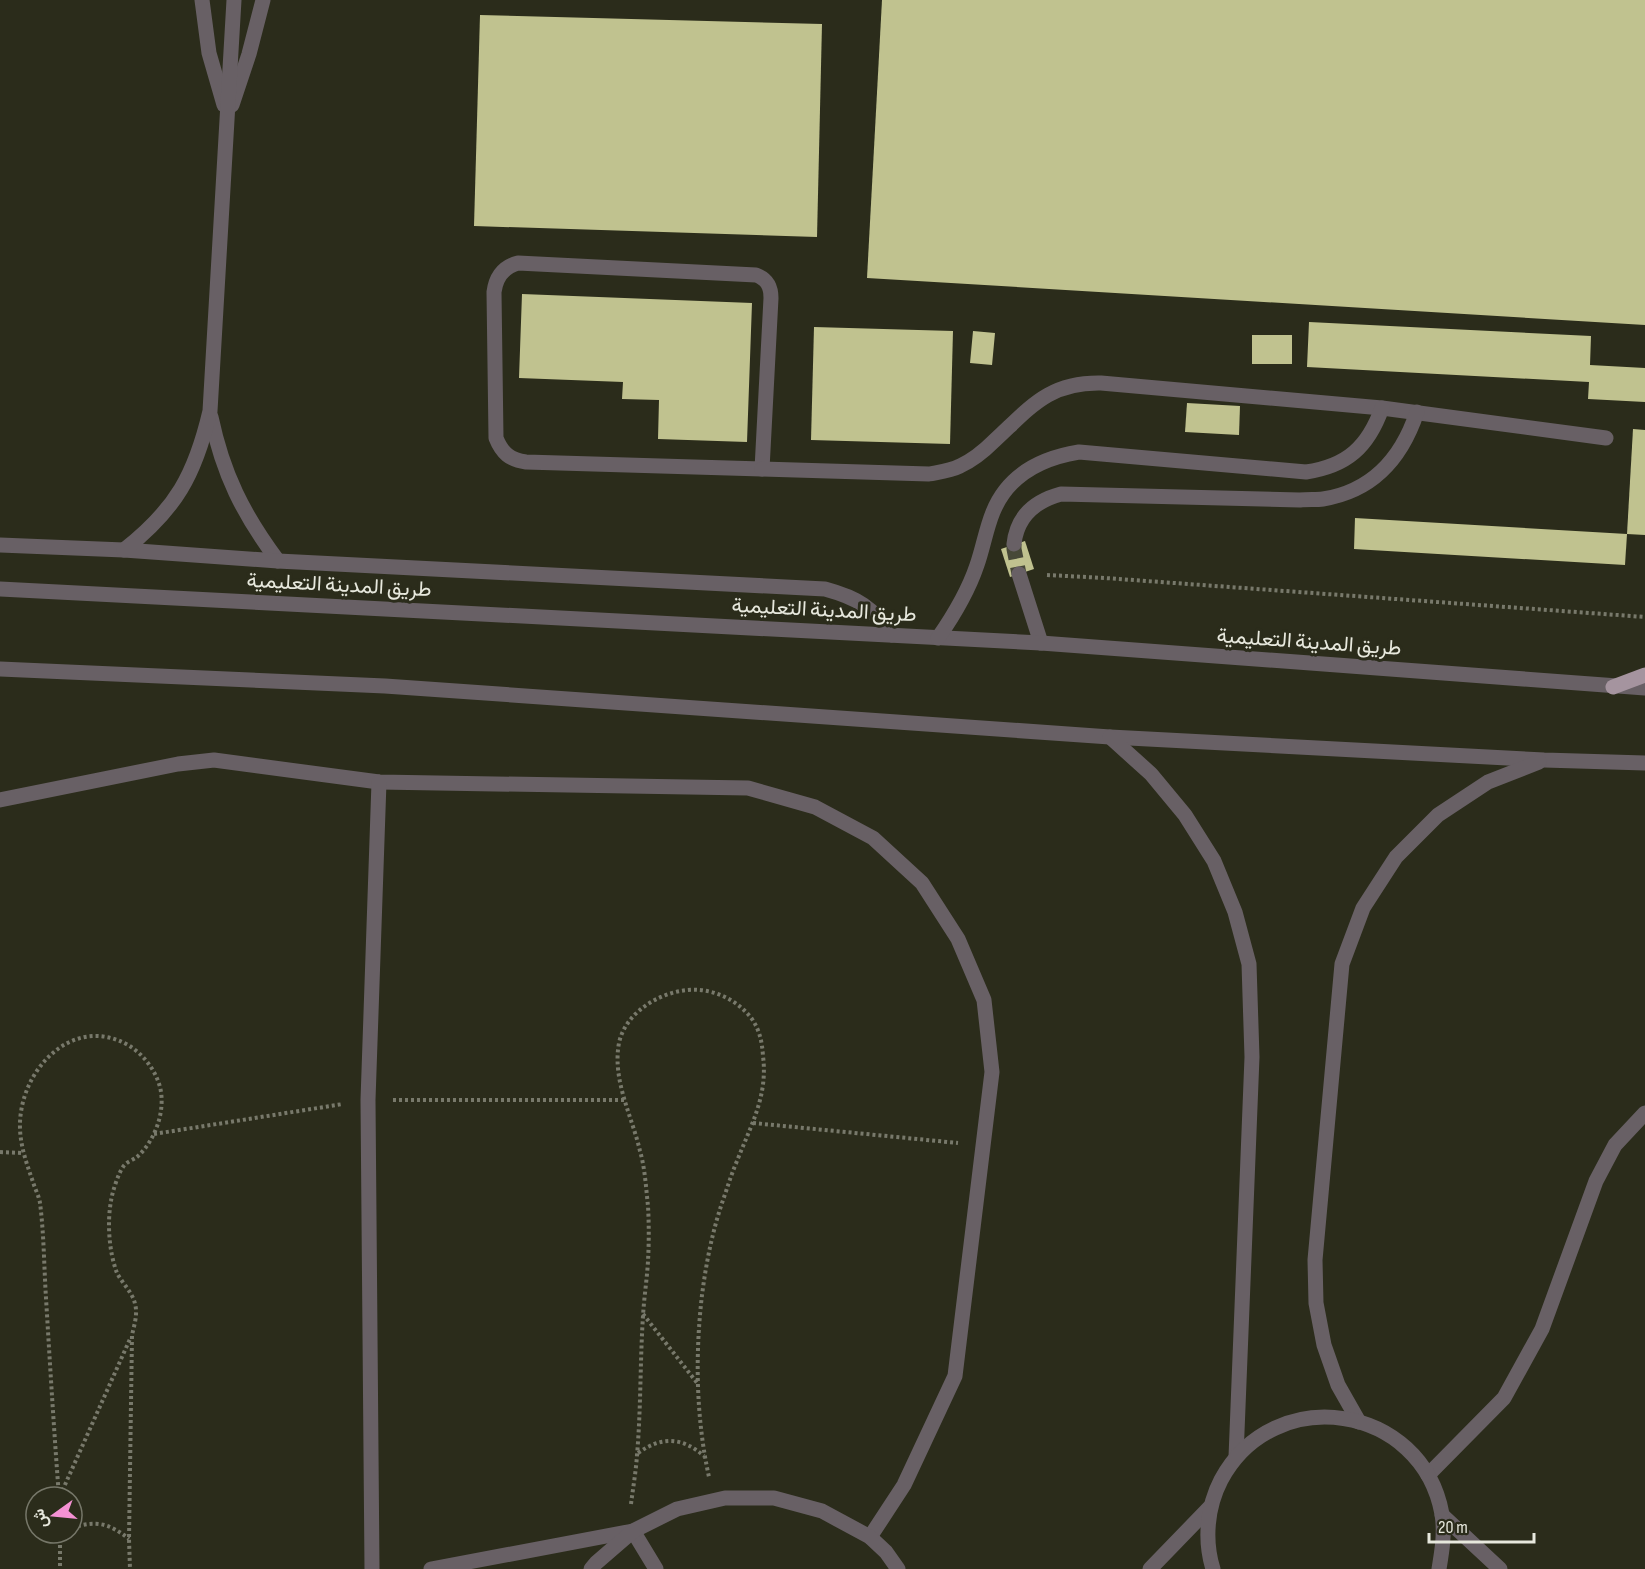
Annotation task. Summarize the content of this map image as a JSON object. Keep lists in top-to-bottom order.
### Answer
{
  "streets": {
    "street": ["طريق المدينة التعليمية"]
  },
  "scale_bar": "20 m",
  "north": "left"
}
